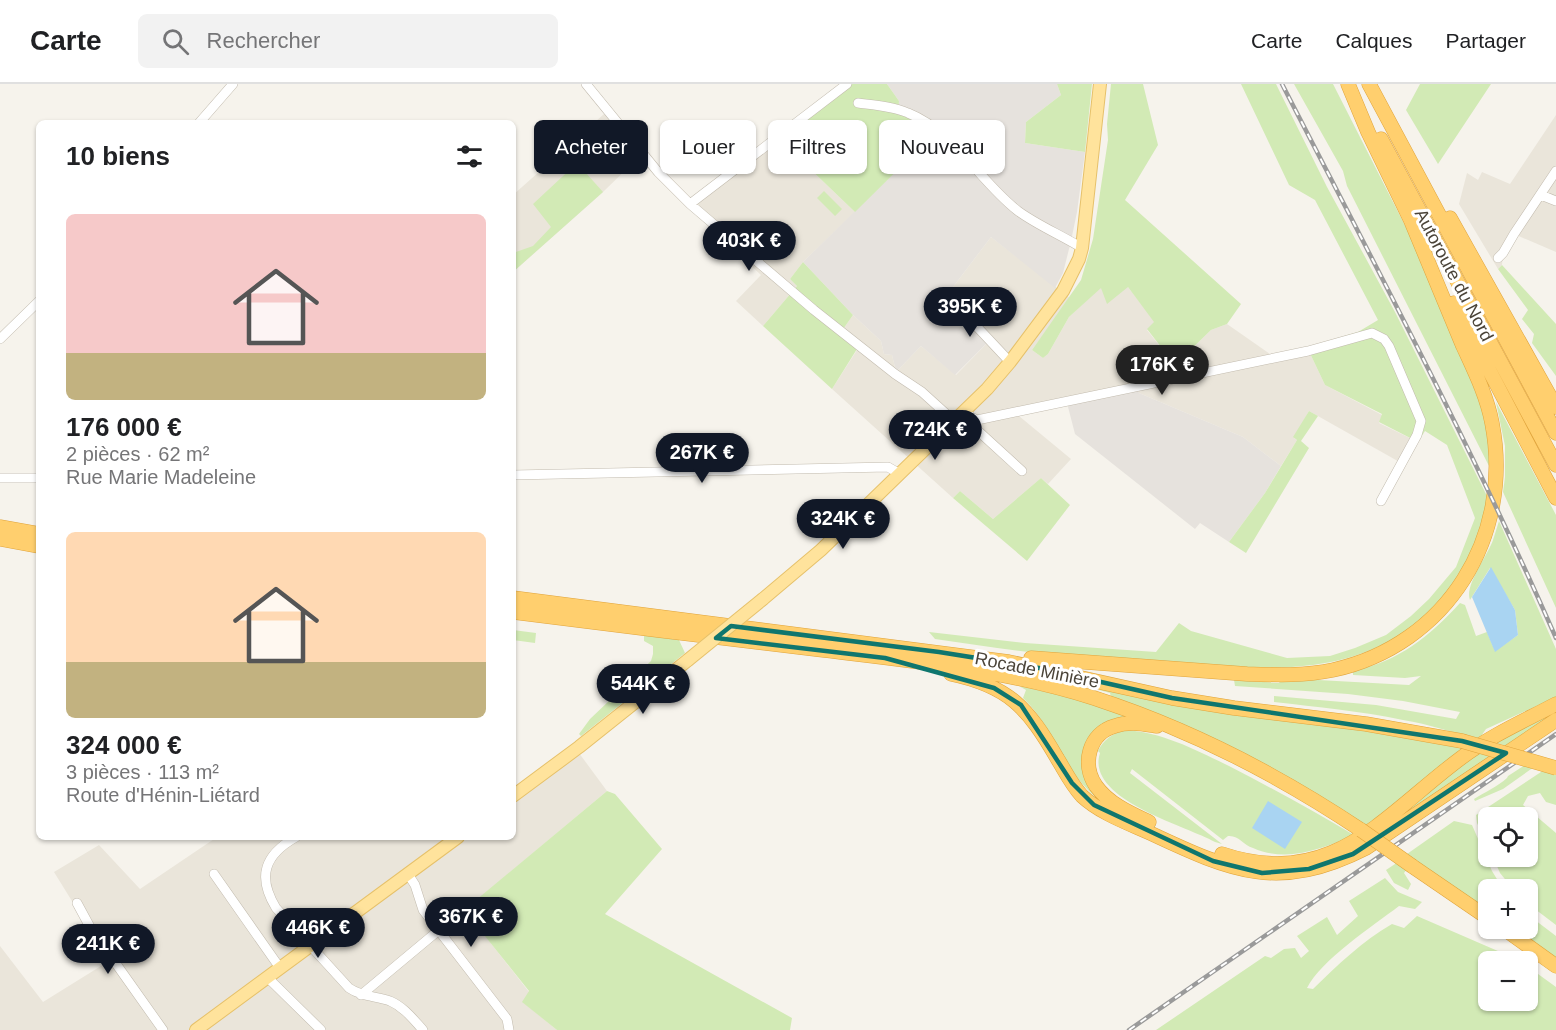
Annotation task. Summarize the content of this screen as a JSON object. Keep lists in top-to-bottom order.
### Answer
{
  "streets": {
    "highway": ["Autoroute du Nord", "Rocade Minière"]
  },
  "page": {
    "header": "Carte",
    "search": "Rechercher",
    "nav": ["Carte", "Calques", "Partager"],
    "chip": [
      "Acheter",
      "Louer",
      "Filtres",
      "Nouveau"
    ],
    "heading": "10 biens",
    "list": [
      {
        "name": "176 000 €",
        "note": "2 pièces · 62 m² · Rue Marie Madeleine"
      },
      {
        "name": "324 000 €",
        "note": "3 pièces · 113 m² · Route d'Hénin-Liétard"
      }
    ],
    "price": [
      "403K €",
      "395K €",
      "176K €",
      "724K €",
      "267K €",
      "324K €",
      "544K €",
      "367K €",
      "446K €",
      "241K €"
    ],
    "map_buttons": ["+", "−"]
  }
}
